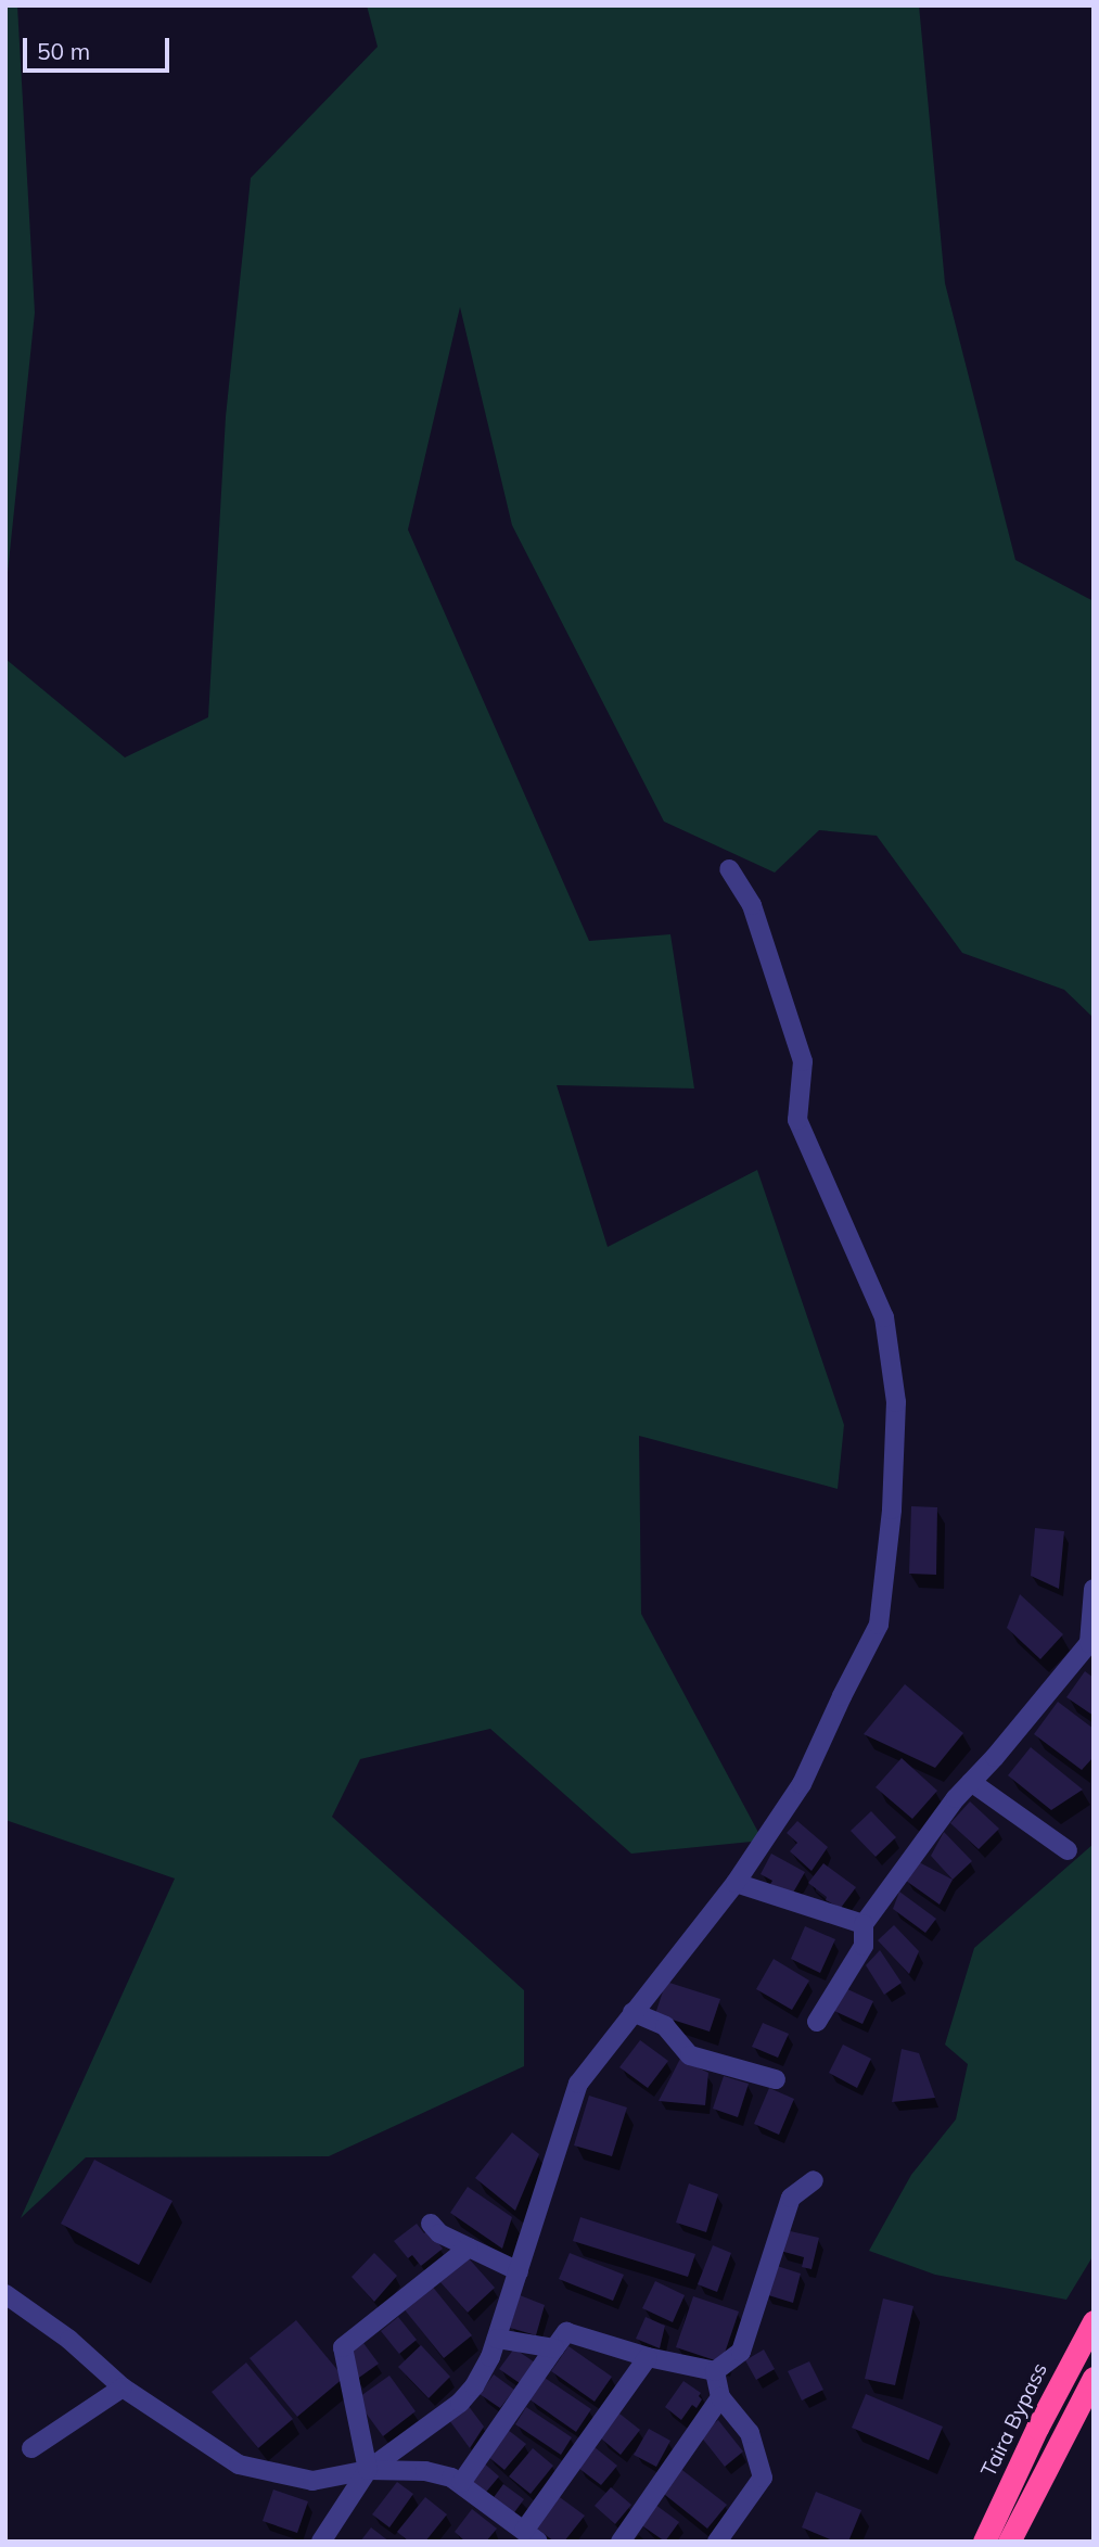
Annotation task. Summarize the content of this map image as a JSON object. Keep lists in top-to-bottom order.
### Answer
{
  "streets": {
    "highway": ["Taira Bypass"]
  },
  "scale_bar": "50 m"
}
